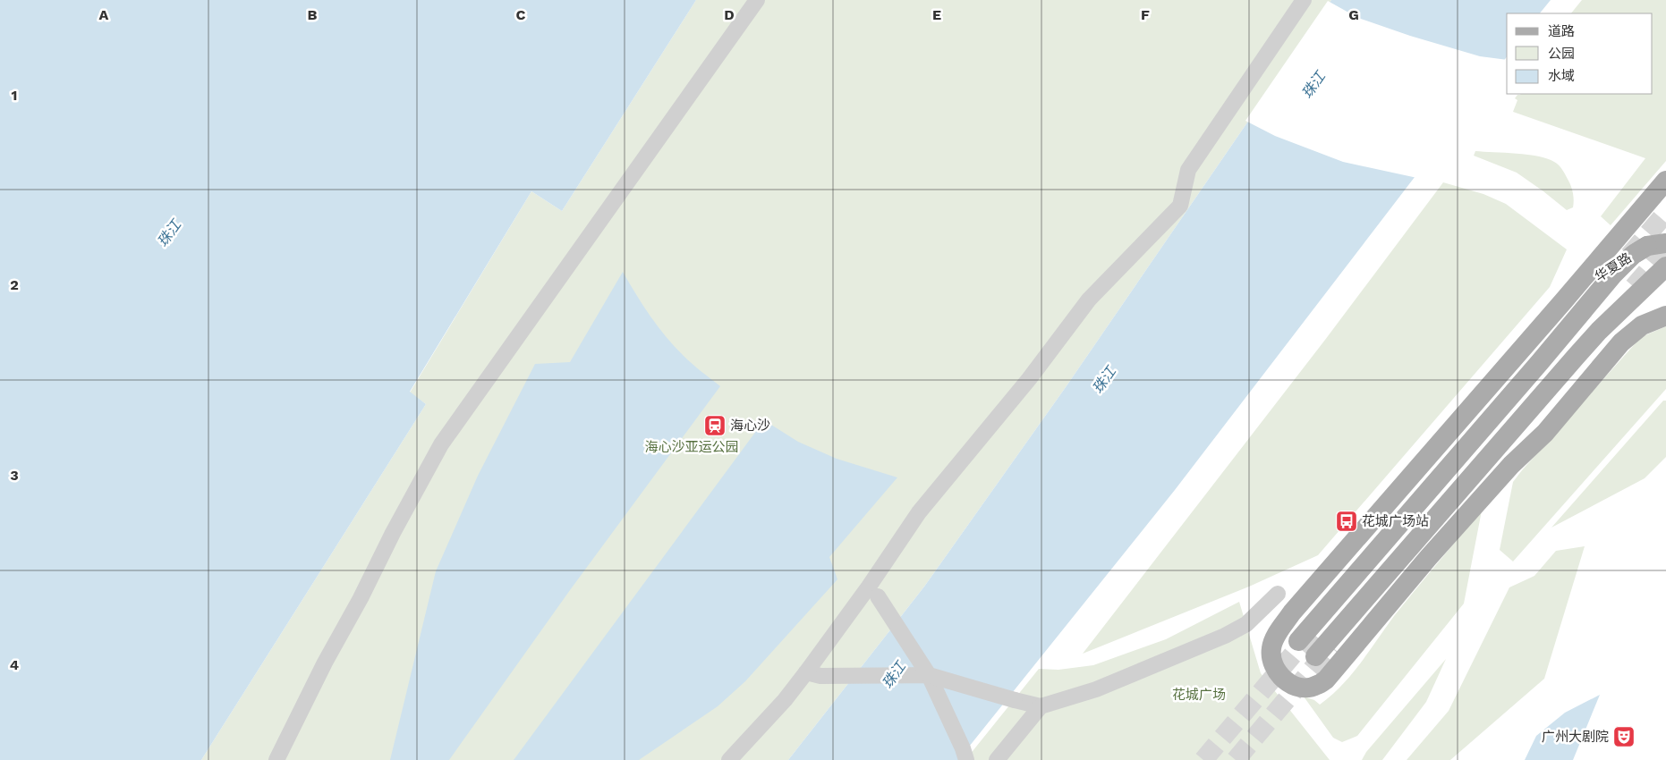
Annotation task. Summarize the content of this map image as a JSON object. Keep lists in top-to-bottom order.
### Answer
{
  "streets": {
    "main road": ["华夏路"]
  },
  "water": ["珠江"],
  "parks": ["海心沙亚运公园", "花城广场"],
  "places": {
    "station": ["海心沙"],
    "bus stop": ["花城广场站"],
    "theatre": ["广州大剧院"]
  },
  "legend": ["道路", "公园", "水域"],
  "grid": {
    "columns": [
      "A",
      "B",
      "C",
      "D",
      "E",
      "F",
      "G"
    ],
    "rows": [
      "1",
      "2",
      "3",
      "4"
    ]
  }
}
